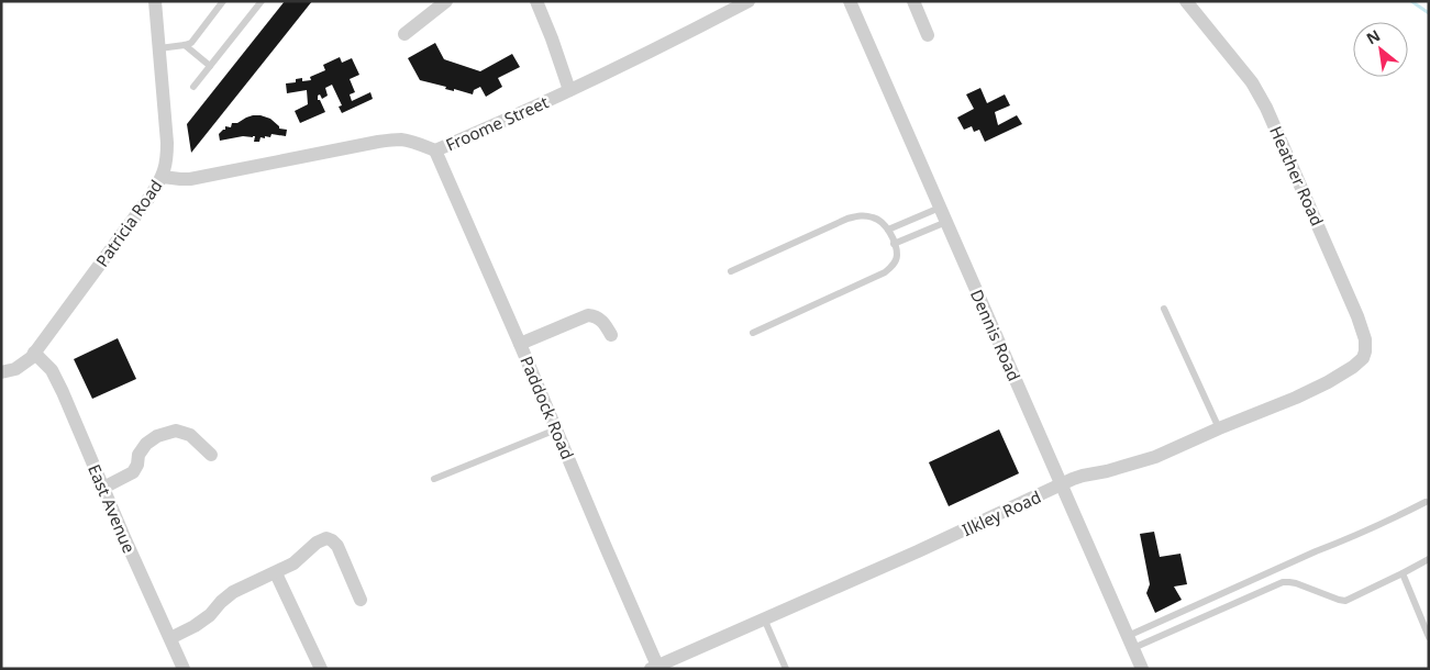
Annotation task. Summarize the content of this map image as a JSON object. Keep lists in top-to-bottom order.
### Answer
{
  "streets": {
    "street": [
      "Froome Street",
      "Heather Road",
      "Patricia Road",
      "Dennis Road",
      "Paddock Road",
      "East Avenue",
      "Ilkley Road"
    ]
  },
  "crossings": [
    ["Froome Street", "Patricia Road"],
    ["Froome Street", "Paddock Road"],
    ["Heather Road", "Ilkley Road"],
    ["Patricia Road", "East Avenue"],
    ["Dennis Road", "Ilkley Road"],
    ["Paddock Road", "Ilkley Road"]
  ],
  "north": "top left"
}
